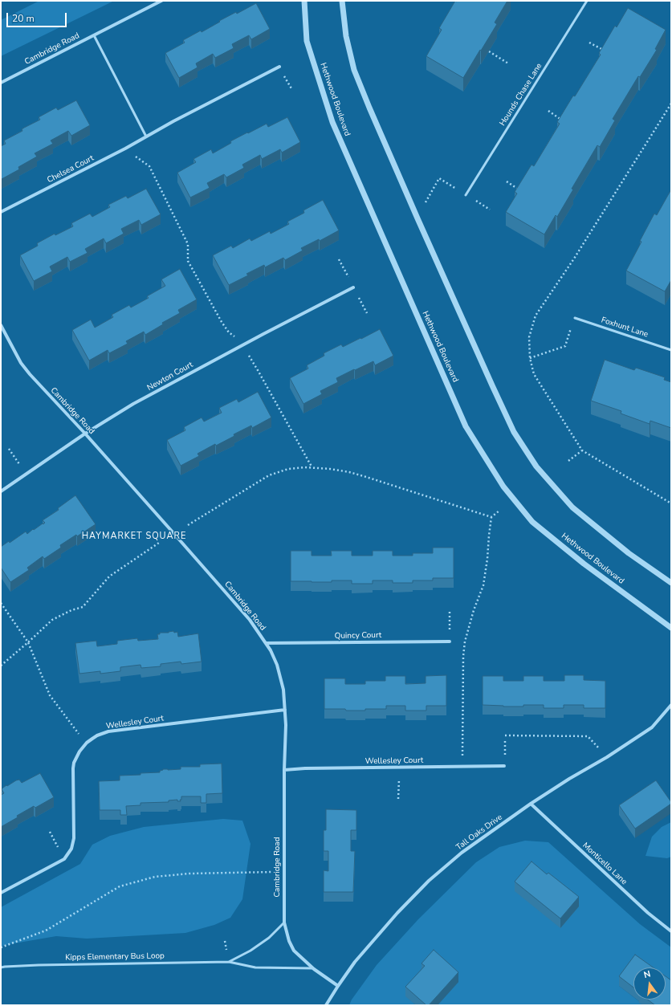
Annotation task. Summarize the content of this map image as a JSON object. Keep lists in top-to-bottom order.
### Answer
{
  "streets": {
    "street": [
      "Cambridge Road",
      "Hethwood Boulevard",
      "Chelsea Court",
      "Newton Court",
      "Quincy Court",
      "Wellesley Court",
      "Tall Oaks Drive",
      "Monticello Lane"
    ],
    "lane": ["Hounds Chase Lane", "Foxhunt Lane", "Kipps Elementary Bus Loop"]
  },
  "crossings": [
    ["Cambridge Road", "Newton Court"],
    ["Cambridge Road", "Quincy Court"],
    ["Cambridge Road", "Wellesley Court"],
    ["Cambridge Road", "Tall Oaks Drive"],
    ["Cambridge Road", "Kipps Elementary Bus Loop"],
    ["Tall Oaks Drive", "Monticello Lane"]
  ],
  "districts": ["HAYMARKET SQUARE"],
  "scale_bar": "20 m",
  "north": "top"
}
